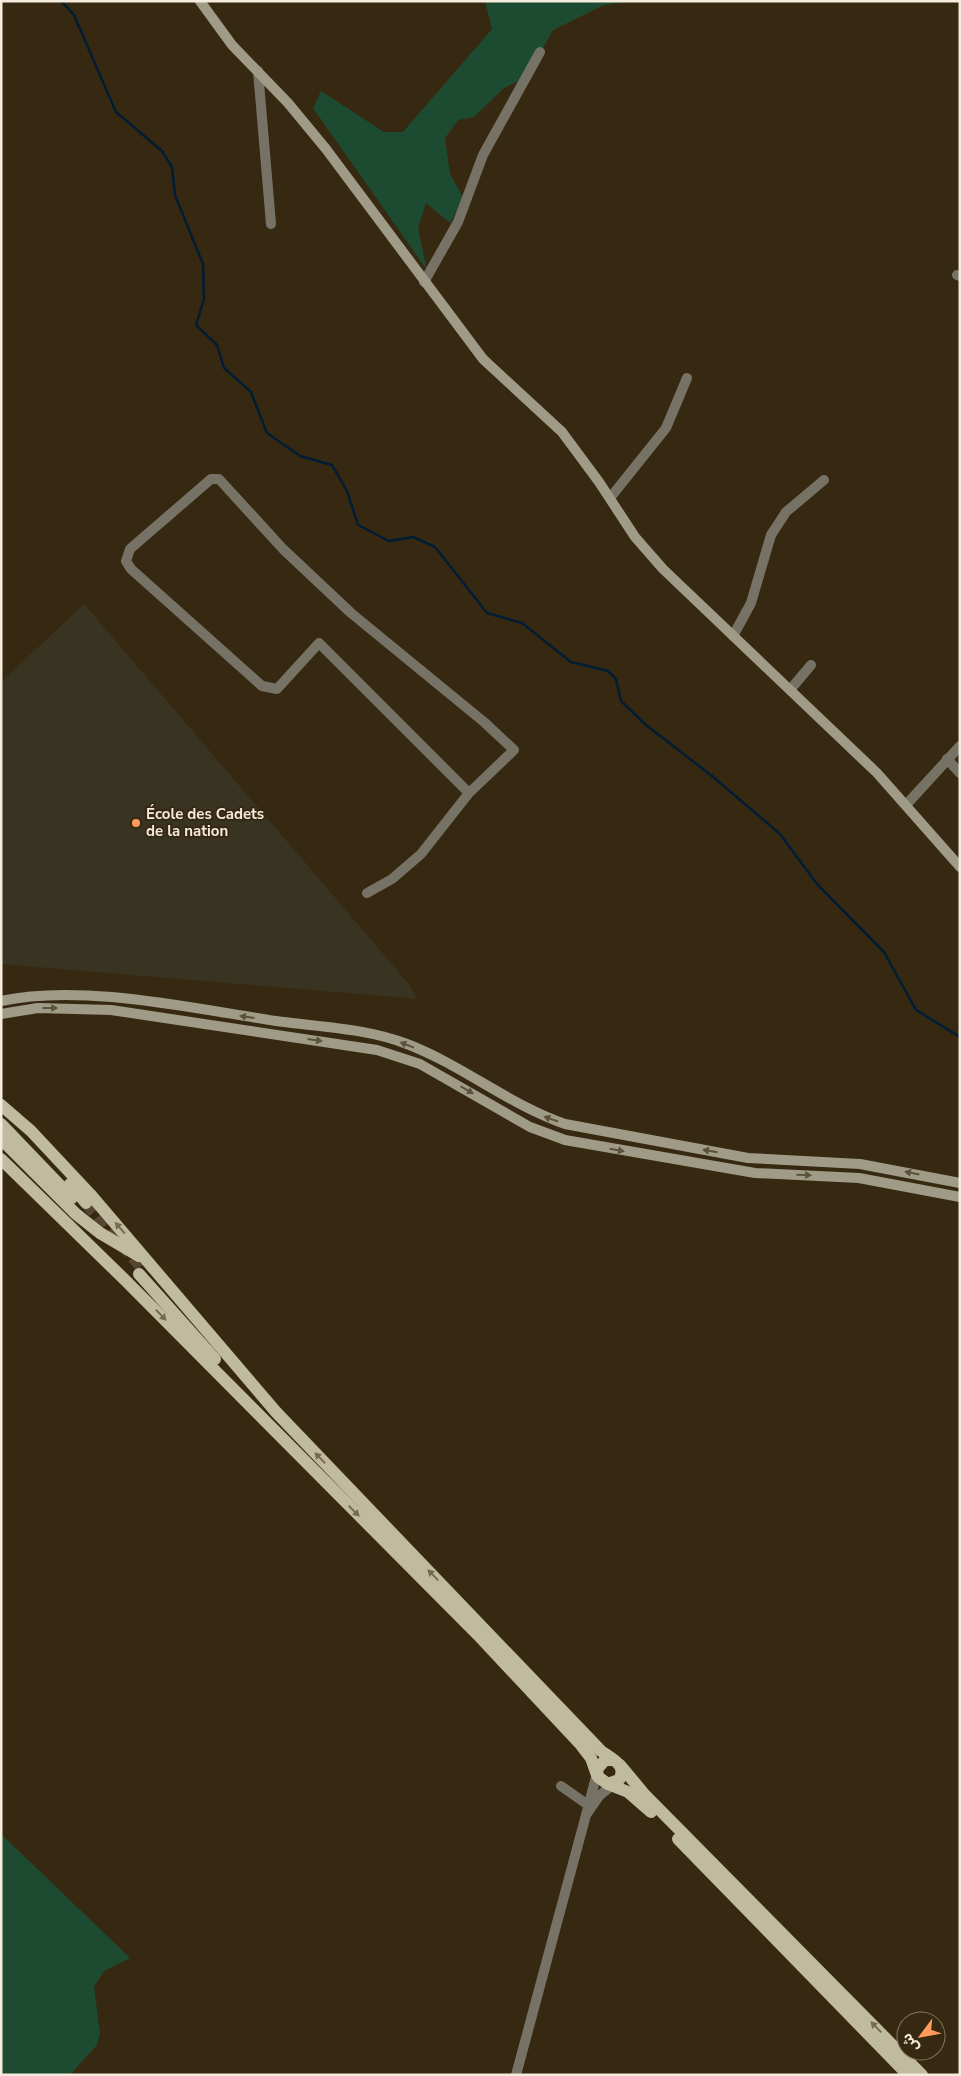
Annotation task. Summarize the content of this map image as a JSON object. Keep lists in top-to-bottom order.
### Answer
{
  "places": ["École des Cadets de la nation"],
  "north": "bottom left"
}
